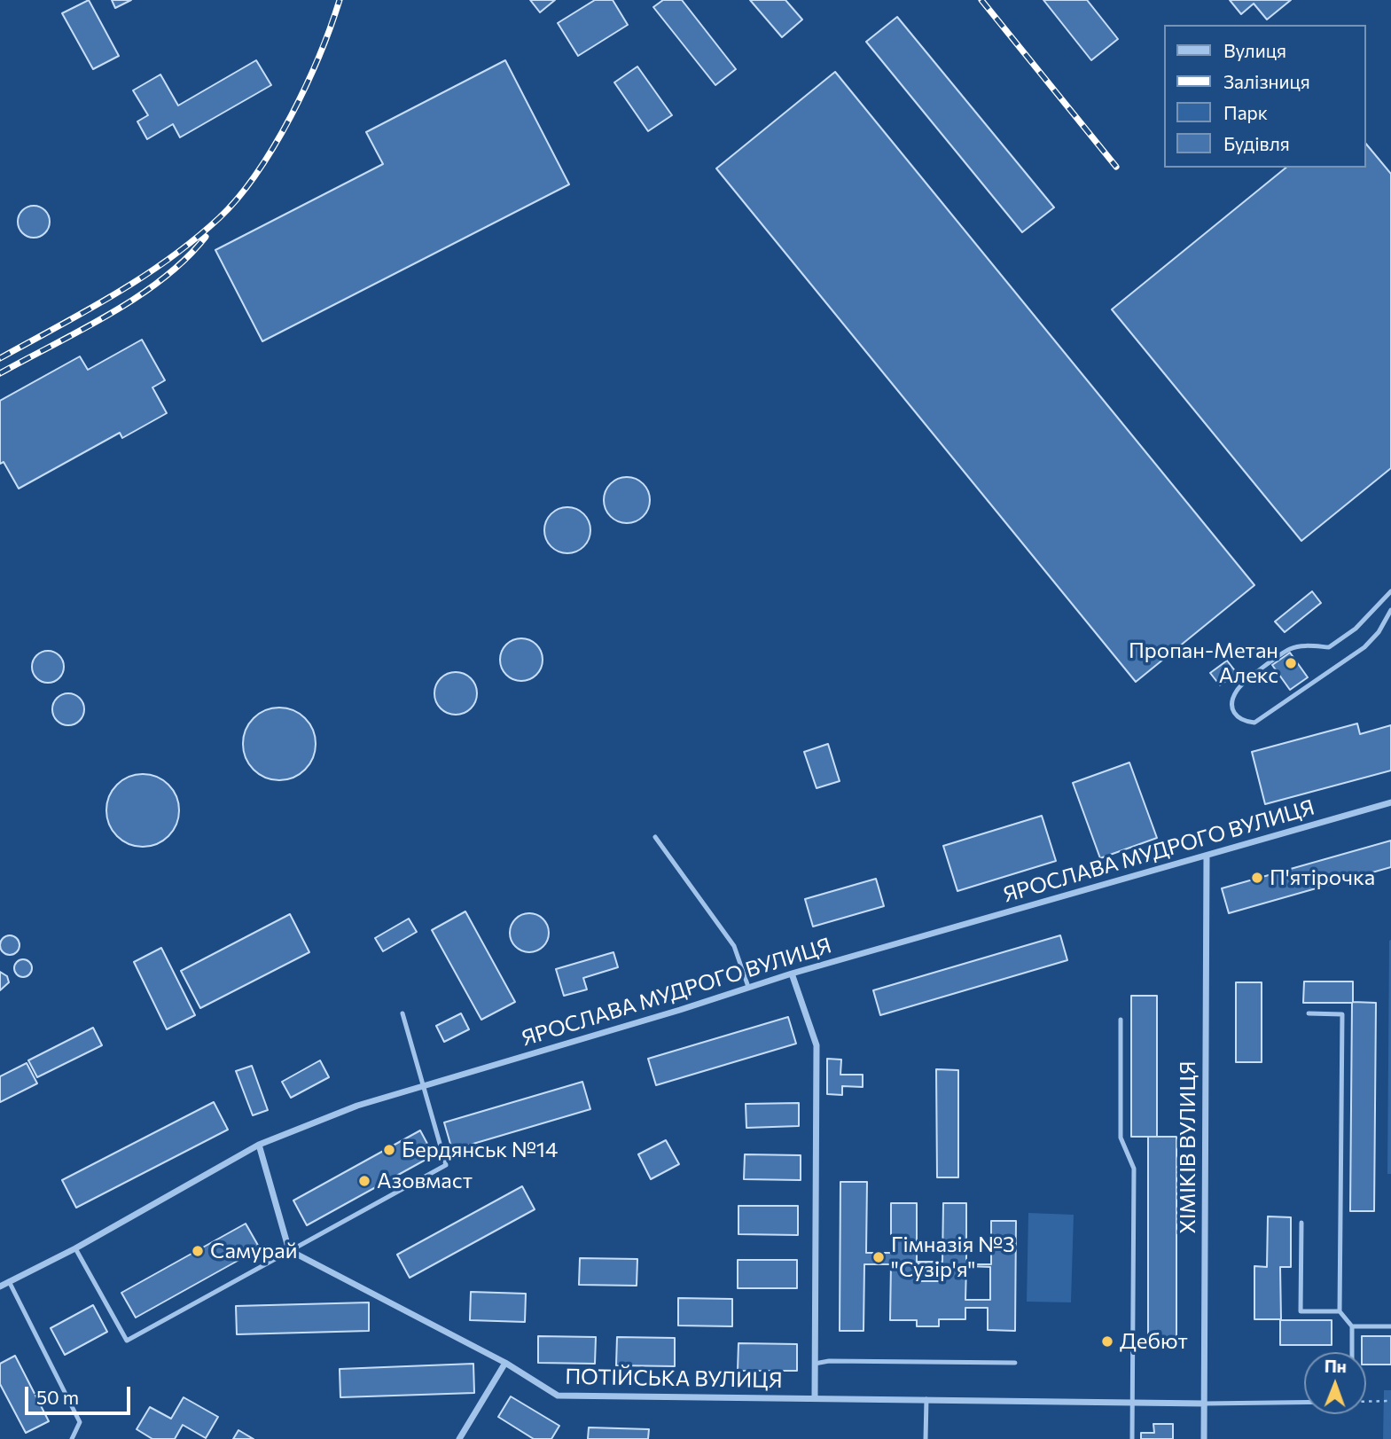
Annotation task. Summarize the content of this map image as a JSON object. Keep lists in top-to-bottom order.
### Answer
{
  "streets": {
    "street": ["ЯРОСЛАВА МУДРОГО ВУЛИЦЯ", "ХІМІКІВ ВУЛИЦЯ", "ПОТІЙСЬКА ВУЛИЦЯ"]
  },
  "crossings": [
    ["ЯРОСЛАВА МУДРОГО ВУЛИЦЯ", "ХІМІКІВ ВУЛИЦЯ"],
    ["ХІМІКІВ ВУЛИЦЯ", "ПОТІЙСЬКА ВУЛИЦЯ"]
  ],
  "places": [
    "Пропан-Метан Алекс",
    "П'ятірочка",
    "Бердянськ №14",
    "Азовмаст",
    "Самурай",
    "Гімназія №3 \"Сузір'я\"",
    "Дебют"
  ],
  "legend": [
    "Вулиця",
    "Залізниця",
    "Парк",
    "Будівля"
  ],
  "scale_bar": "50 m",
  "north": "top"
}
